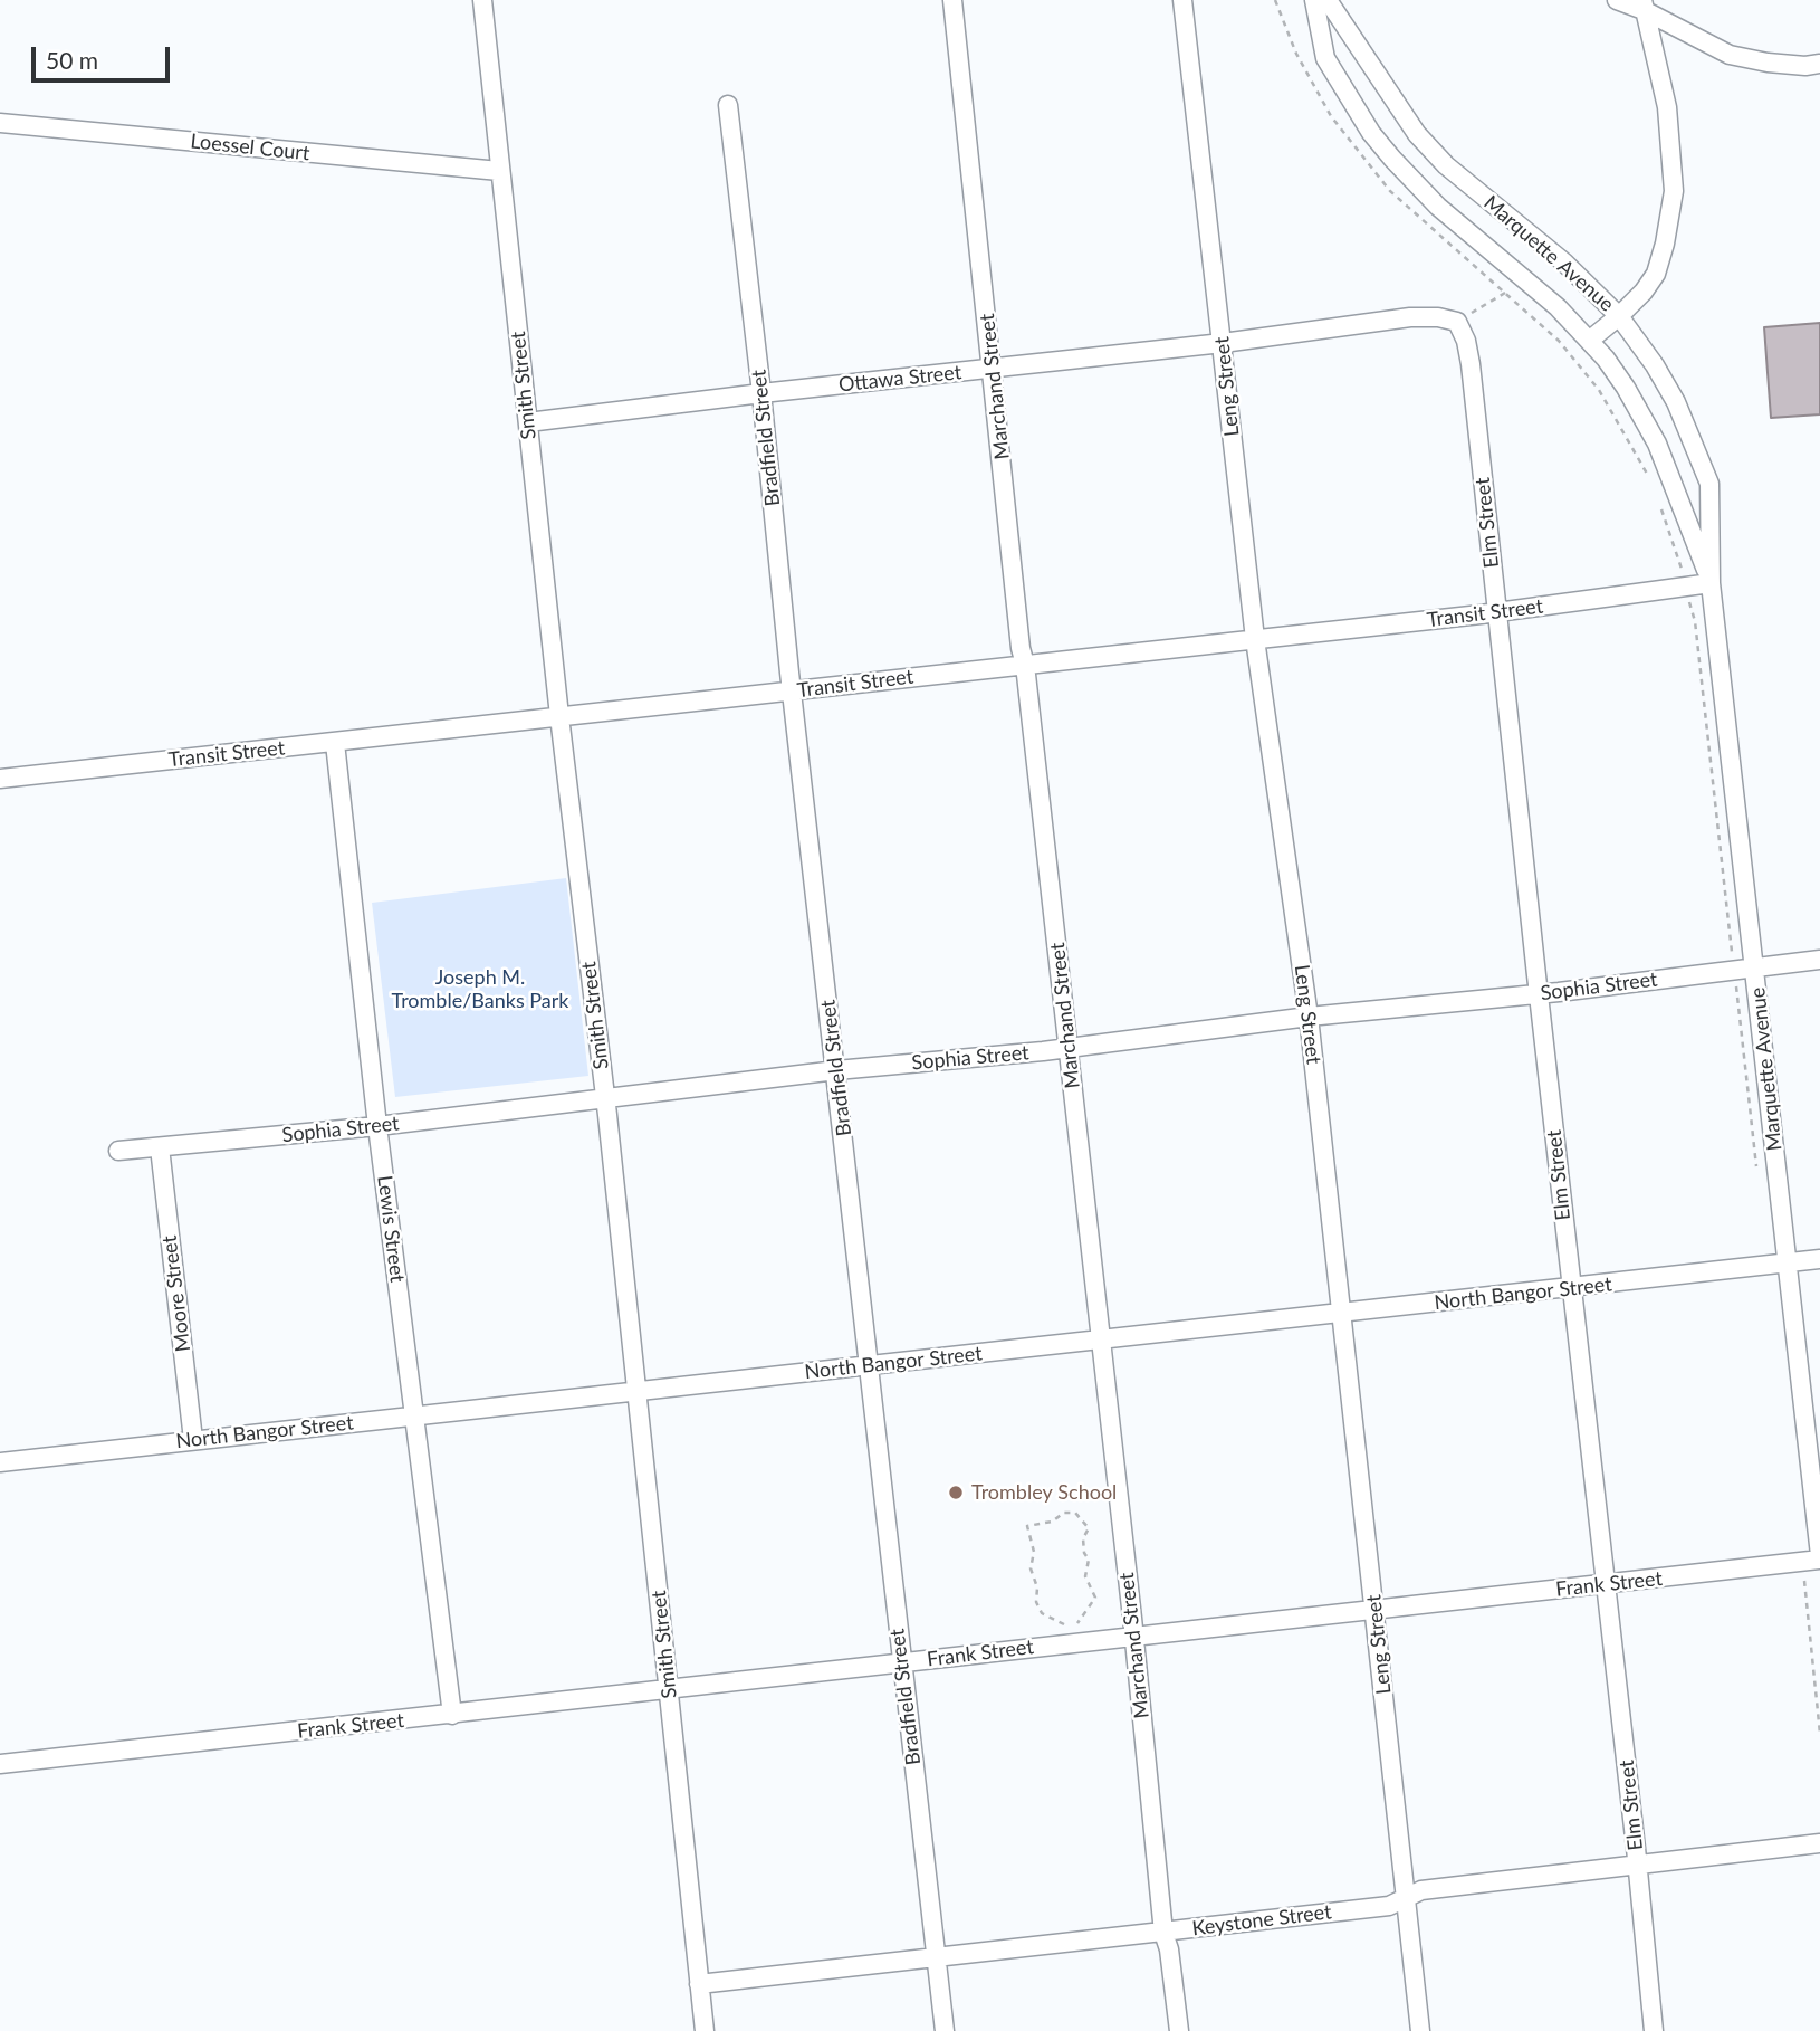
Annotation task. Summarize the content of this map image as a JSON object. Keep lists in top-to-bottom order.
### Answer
{
  "streets": {
    "street": [
      "Loessel Court",
      "Marquette Avenue",
      "Ottawa Street",
      "Smith Street",
      "Marchand Street",
      "Leng Street",
      "Bradfield Street",
      "Elm Street",
      "Transit Street",
      "Sophia Street",
      "Lewis Street",
      "Moore Street",
      "North Bangor Street",
      "Frank Street",
      "Keystone Street"
    ]
  },
  "crossings": [
    ["Loessel Court", "Smith Street"],
    ["Marquette Avenue", "Transit Street"],
    ["Marquette Avenue", "Sophia Street"],
    ["Marquette Avenue", "North Bangor Street"],
    ["Marquette Avenue", "Frank Street"],
    ["Ottawa Street", "Smith Street"],
    ["Ottawa Street", "Marchand Street"],
    ["Ottawa Street", "Leng Street"],
    ["Ottawa Street", "Bradfield Street"],
    ["Ottawa Street", "Elm Street"],
    ["Smith Street", "Transit Street"],
    ["Smith Street", "Sophia Street"],
    ["Smith Street", "North Bangor Street"],
    ["Smith Street", "Frank Street"],
    ["Smith Street", "Keystone Street"],
    ["Marchand Street", "Transit Street"],
    ["Marchand Street", "Sophia Street"],
    ["Marchand Street", "North Bangor Street"],
    ["Marchand Street", "Frank Street"],
    ["Marchand Street", "Keystone Street"],
    ["Leng Street", "Transit Street"],
    ["Leng Street", "Sophia Street"],
    ["Leng Street", "North Bangor Street"],
    ["Leng Street", "Frank Street"],
    ["Leng Street", "Keystone Street"],
    ["Bradfield Street", "Transit Street"],
    ["Bradfield Street", "Sophia Street"],
    ["Bradfield Street", "North Bangor Street"],
    ["Bradfield Street", "Frank Street"],
    ["Bradfield Street", "Keystone Street"],
    ["Elm Street", "Transit Street"],
    ["Elm Street", "Sophia Street"],
    ["Elm Street", "North Bangor Street"],
    ["Elm Street", "Frank Street"],
    ["Elm Street", "Keystone Street"],
    ["Transit Street", "Lewis Street"],
    ["Sophia Street", "Lewis Street"],
    ["Sophia Street", "Moore Street"],
    ["Lewis Street", "North Bangor Street"],
    ["Lewis Street", "Frank Street"],
    ["Moore Street", "North Bangor Street"]
  ],
  "parks": ["Joseph M. Tromble/Banks Park"],
  "places": ["Trombley School"],
  "scale_bar": "50 m"
}
